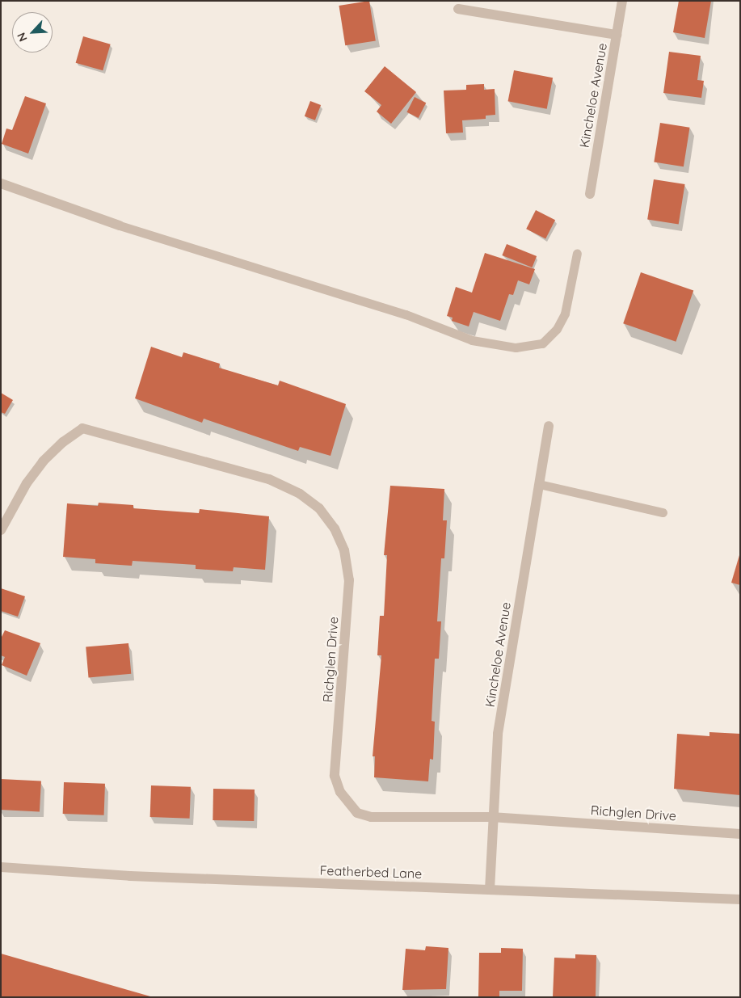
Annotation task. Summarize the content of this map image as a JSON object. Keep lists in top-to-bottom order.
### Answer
{
  "streets": {
    "street": ["Kincheloe Avenue", "Richglen Drive", "Featherbed Lane"]
  },
  "crossings": [
    ["Kincheloe Avenue", "Richglen Drive"],
    ["Kincheloe Avenue", "Featherbed Lane"]
  ],
  "north": "bottom left"
}
